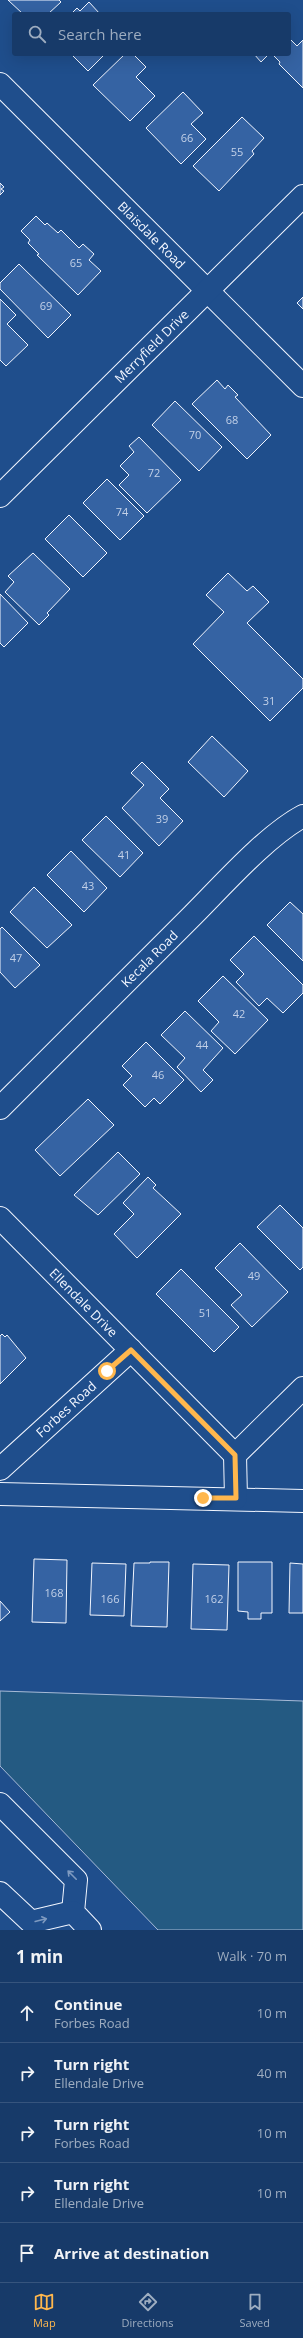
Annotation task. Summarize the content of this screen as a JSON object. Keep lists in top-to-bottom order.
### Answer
{
  "streets": {
    "street": [
      "Blaisdale Road",
      "Merryfield Drive",
      "Kecala Road",
      "Ellendale Drive",
      "Forbes Road"
    ]
  },
  "crossings": [
    ["Blaisdale Road", "Merryfield Drive"],
    ["Ellendale Drive", "Forbes Road"]
  ],
  "house_numbers": [
    "66",
    "55",
    "65",
    "69",
    "68",
    "70",
    "72",
    "74",
    "31",
    "39",
    "41",
    "43",
    "47",
    "42",
    "44",
    "46",
    "49",
    "51",
    "168",
    "166",
    "162"
  ],
  "page": {
    "search": "Search here",
    "heading": ["1 min", "Walk · 70 m"],
    "list": [
      ["Continue", "Forbes Road", "10 m"],
      ["Turn right", "Ellendale Drive", "40 m"],
      ["Turn right", "Forbes Road", "10 m"],
      ["Turn right", "Ellendale Drive", "10 m"],
      "Arrive at destination"
    ],
    "nav": ["Map", "Directions", "Saved"]
  }
}
